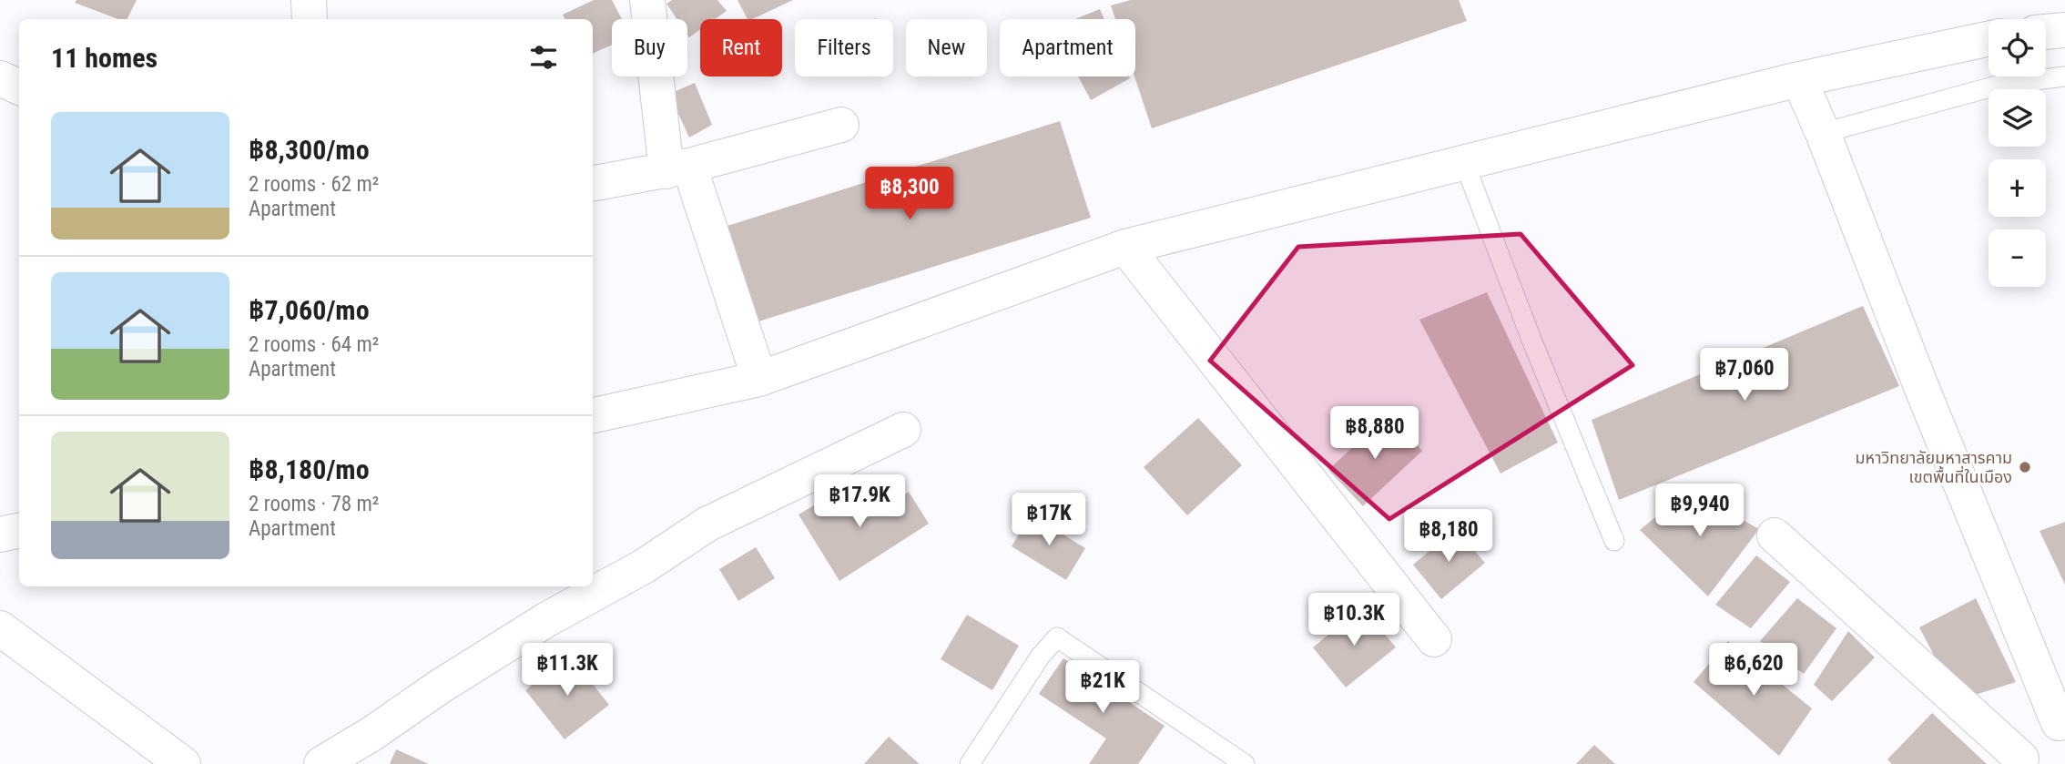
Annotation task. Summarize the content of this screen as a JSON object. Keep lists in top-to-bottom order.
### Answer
{
  "places": ["มหาวิทยาลัยมหาสารคาม เขตพื้นที่ในเมือง"],
  "page": {
    "map_buttons": ["+", "−"],
    "chip": [
      "Buy",
      "Rent",
      "Filters",
      "New",
      "Apartment"
    ],
    "heading": "11 homes",
    "list": [
      {
        "name": "฿8,300/mo",
        "note": "2 rooms · 62 m² · Apartment"
      },
      {
        "name": "฿7,060/mo",
        "note": "2 rooms · 64 m² · Apartment"
      },
      {
        "name": "฿8,180/mo",
        "note": "2 rooms · 78 m² · Apartment"
      }
    ],
    "price": [
      "฿8,300",
      "฿7,060",
      "฿8,880",
      "฿17.9K",
      "฿9,940",
      "฿17K",
      "฿8,180",
      "฿10.3K",
      "฿11.3K",
      "฿6,620",
      "฿21K"
    ]
  }
}
